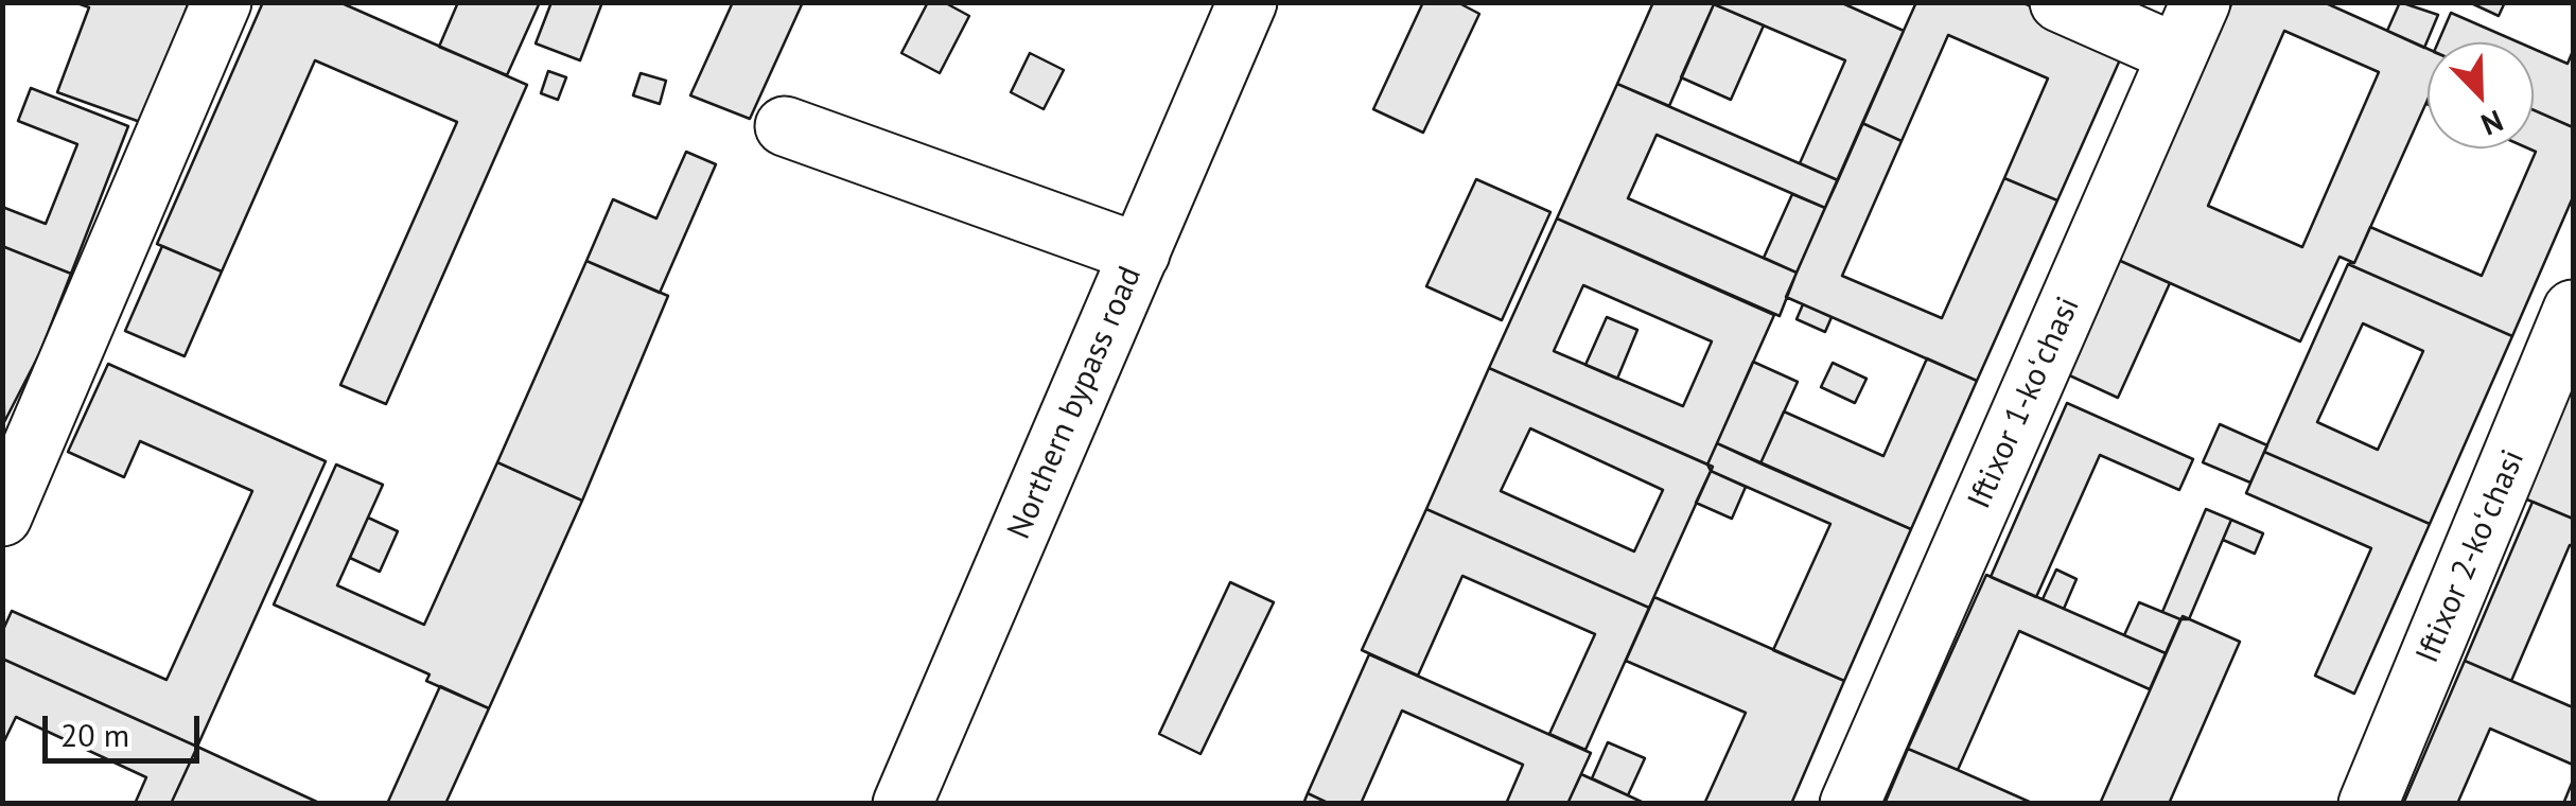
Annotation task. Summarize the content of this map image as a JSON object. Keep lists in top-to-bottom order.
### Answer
{
  "streets": {
    "street": ["Northern bypass road", "Iftixor 1-koʻchasi", "Iftixor 2-koʻchasi"]
  },
  "scale_bar": "20 m",
  "north": "bottom right"
}
